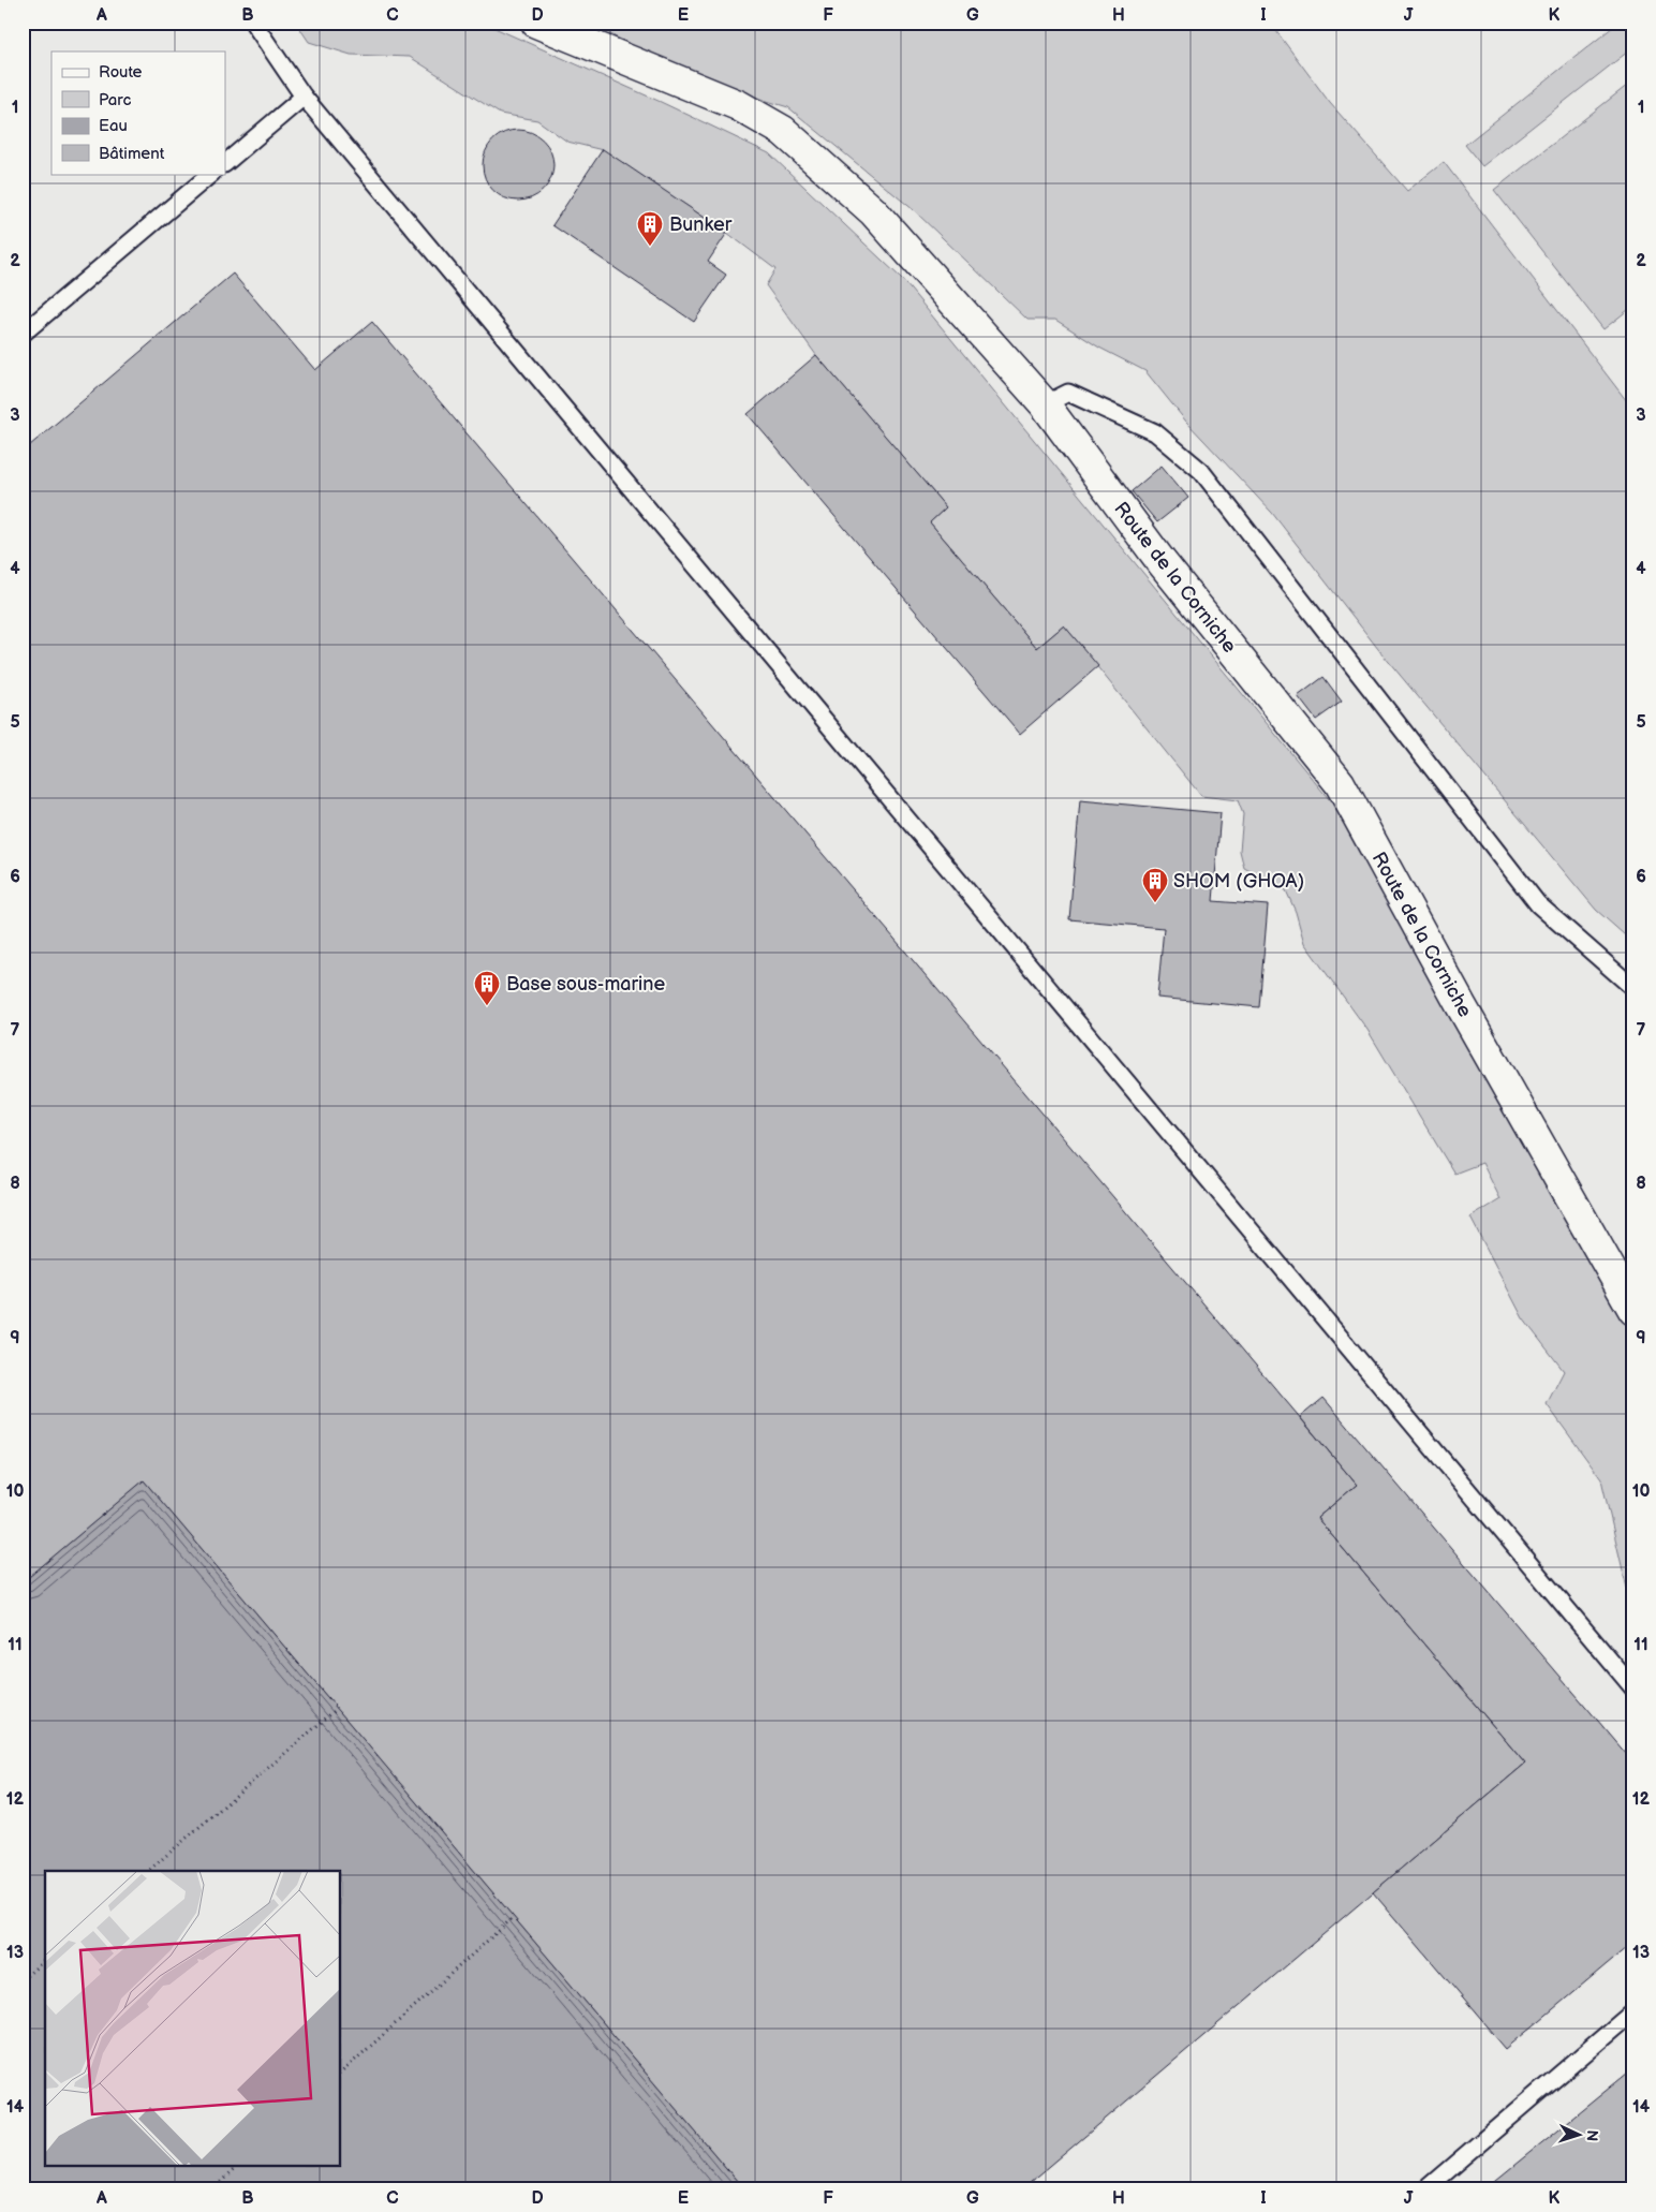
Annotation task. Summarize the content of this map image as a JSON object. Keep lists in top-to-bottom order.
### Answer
{
  "streets": {
    "street": ["Route de la Corniche"]
  },
  "places": {
    "building": ["Bunker", "SHOM (GHOA)", "Base sous-marine"]
  },
  "legend": [
    "Route",
    "Parc",
    "Eau",
    "Bâtiment"
  ],
  "north": "right",
  "grid": {
    "columns": [
      "A",
      "B",
      "C",
      "D",
      "E",
      "F",
      "G",
      "H",
      "I",
      "J",
      "K"
    ],
    "rows": [
      "1",
      "2",
      "3",
      "4",
      "5",
      "6",
      "7",
      "8",
      "9",
      "10",
      "11",
      "12",
      "13",
      "14"
    ]
  }
}
